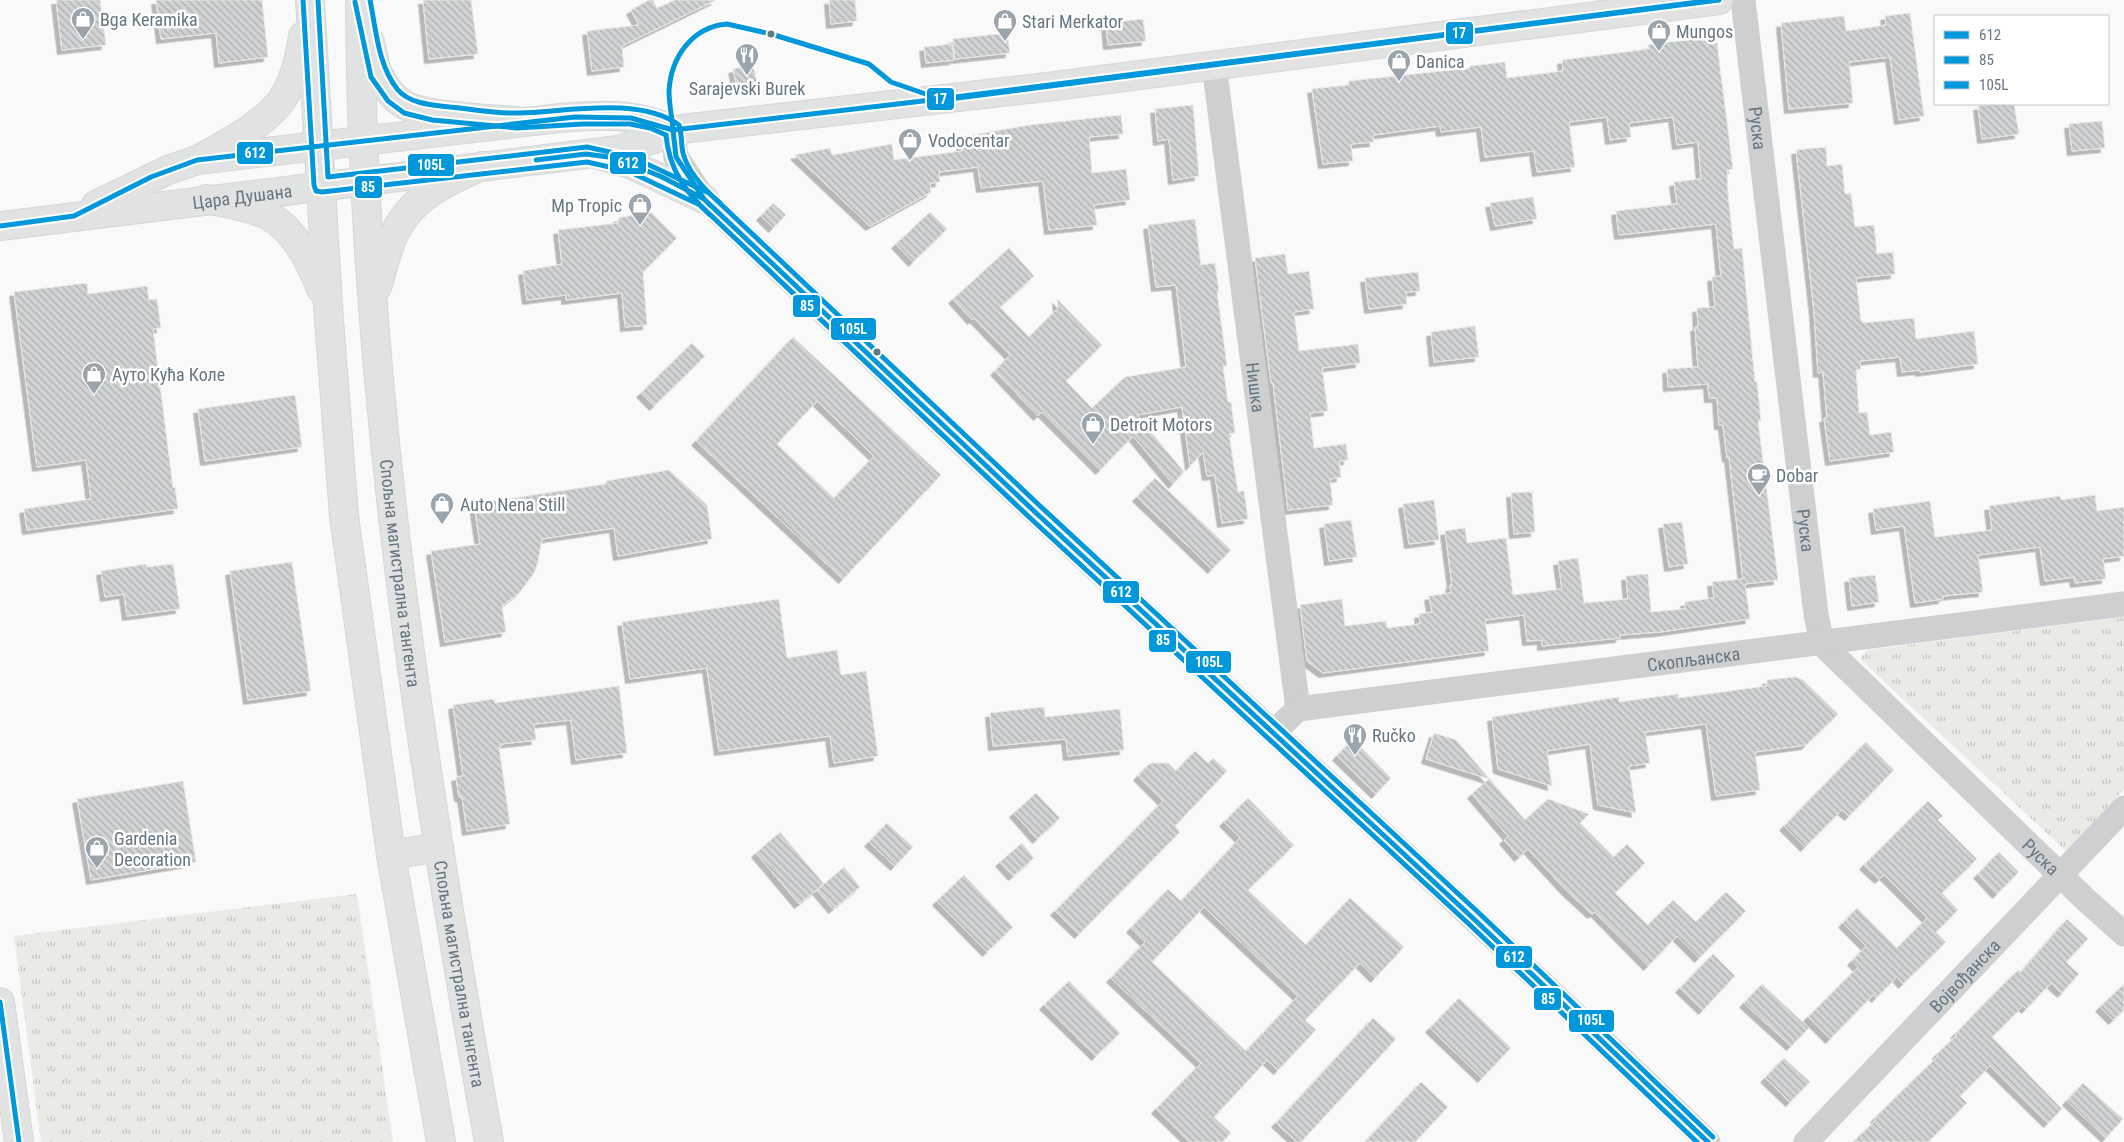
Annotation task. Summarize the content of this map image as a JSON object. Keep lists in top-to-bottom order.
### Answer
{
  "streets": {
    "main road": ["Цара Душана", "Спољна магистрална тангента"],
    "street": [
      "Руска",
      "Нишка",
      "Скопљанска",
      "Војвођанска"
    ]
  },
  "crossings": [
    ["Руска", "Скопљанска"],
    ["Руска", "Војвођанска"],
    ["Цара Душана", "Нишка"],
    ["Цара Душана", "Спољна магистрална тангента"],
    ["Нишка", "Скопљанска"]
  ],
  "places": {
    "shop": [
      "Bga Keramika",
      "Stari Merkator",
      "Mungos",
      "Danica",
      "Vodocentar",
      "Mp Tropic",
      "Ауто Кућа Коле",
      "Detroit Motors",
      "Auto Nena Still",
      "Gardenia Decoration"
    ],
    "restaurant": ["Sarajevski Burek", "Ručko"],
    "cafe": ["Dobar"]
  },
  "lines": [
    "transit line 85",
    "transit line 105L",
    "transit line 17",
    "transit line 612"
  ],
  "legend": ["612", "85", "105L"]
}
